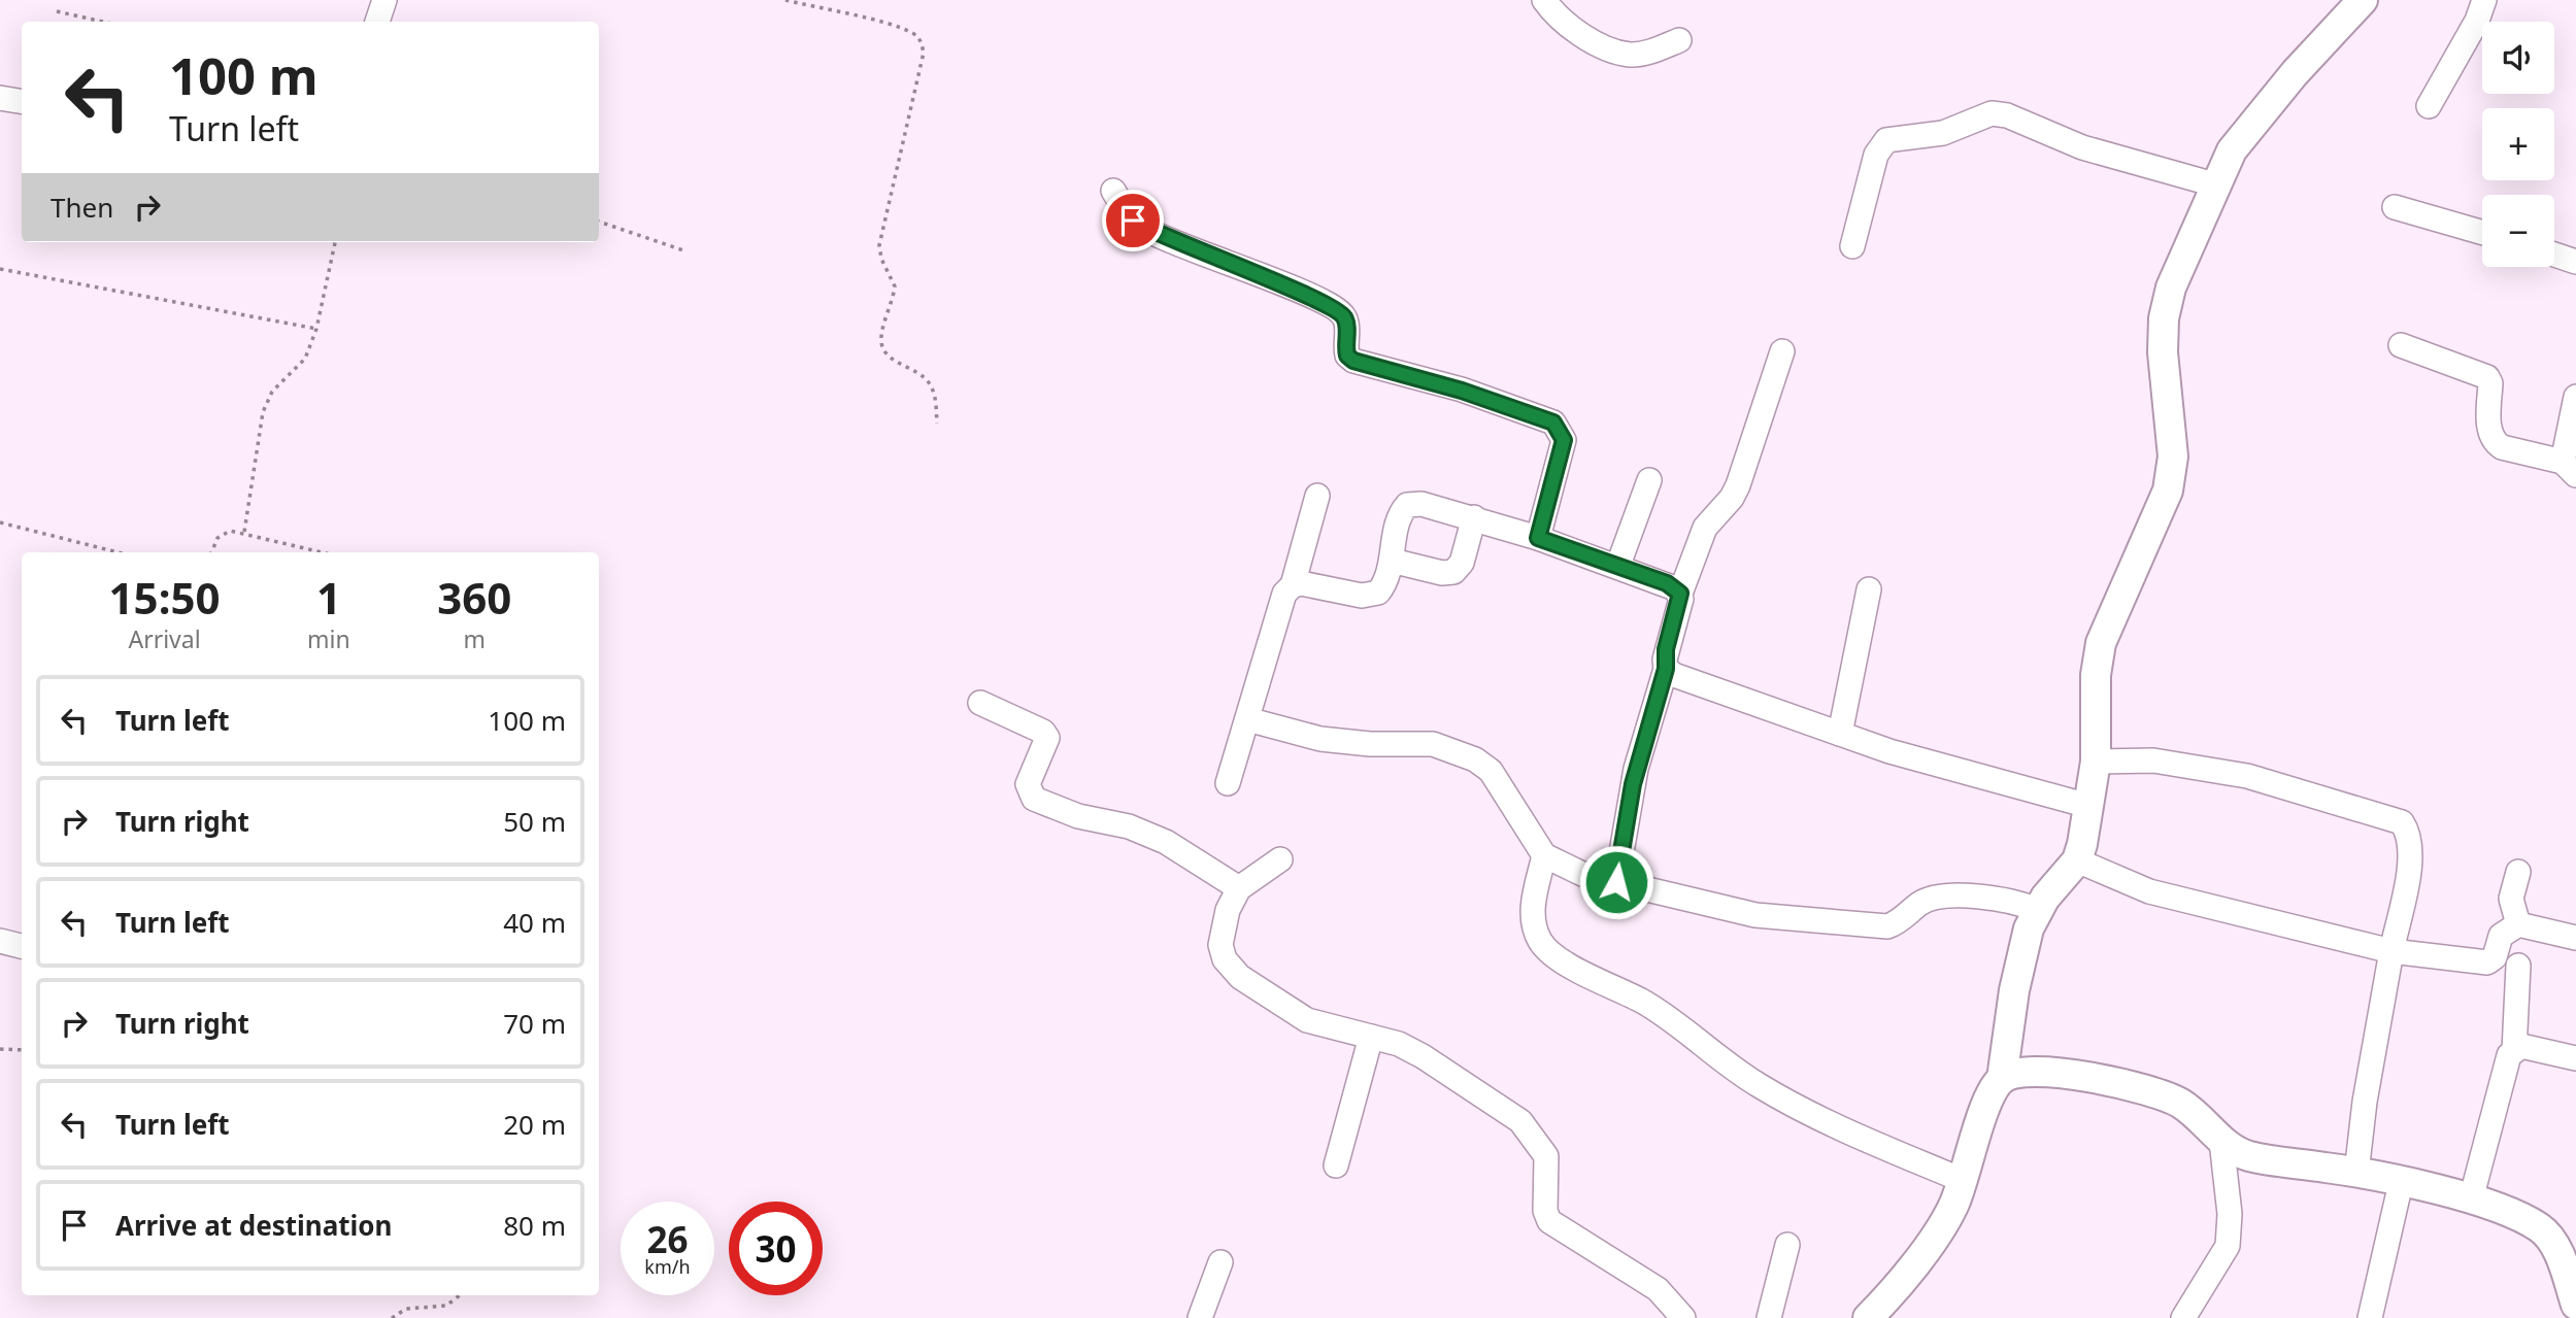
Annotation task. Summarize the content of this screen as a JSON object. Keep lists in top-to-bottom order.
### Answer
{
  "page": {
    "map_buttons": ["+", "−"],
    "turn": ["100 m", "Turn left"],
    "then": "Then",
    "eta": [
      "15:50",
      "Arrival",
      "1",
      "min",
      "360",
      "m"
    ],
    "list": [
      {
        "name": "Turn left",
        "value": "100 m"
      },
      {
        "name": "Turn right",
        "value": "50 m"
      },
      {
        "name": "Turn left",
        "value": "40 m"
      },
      {
        "name": "Turn right",
        "value": "70 m"
      },
      {
        "name": "Turn left",
        "value": "20 m"
      },
      {
        "name": "Arrive at destination",
        "value": "80 m"
      }
    ],
    "speed": "26 km/h",
    "limit": "30"
  }
}
